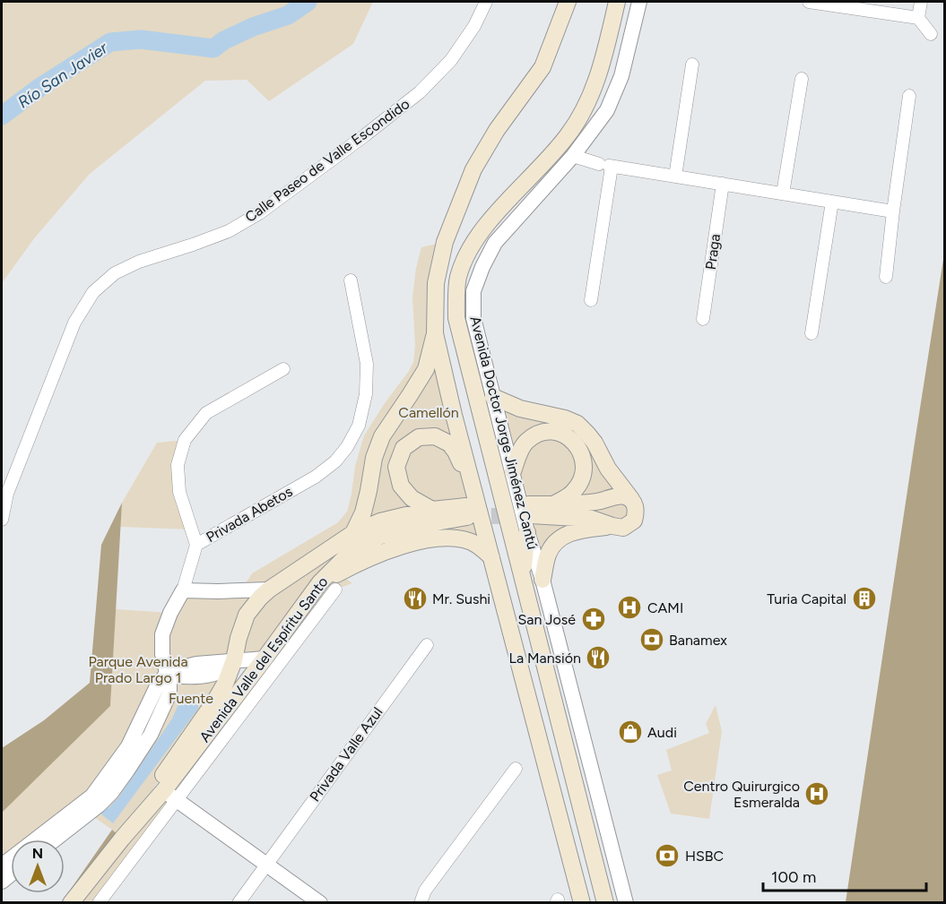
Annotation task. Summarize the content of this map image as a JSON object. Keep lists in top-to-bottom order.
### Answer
{
  "streets": {
    "main road": ["Avenida Doctor Jorge Jiménez Cantú", "Avenida Valle del Espíritu Santo"],
    "street": [
      "Calle Paseo de Valle Escondido",
      "Praga",
      "Privada Abetos",
      "Privada Valle Azul"
    ]
  },
  "water": ["Río San Javier"],
  "parks": ["Camellón", "Parque Avenida Prado Largo 1", "Fuente"],
  "places": {
    "restaurant": ["Mr. Sushi", "La Mansión"],
    "building": ["Turia Capital"],
    "hospital": ["CAMI", "Centro Quirurgico Esmeralda"],
    "pharmacy": ["San José"],
    "bank": ["Banamex", "HSBC"],
    "shop": ["Audi"]
  },
  "scale_bar": "100 m",
  "north": "top"
}
